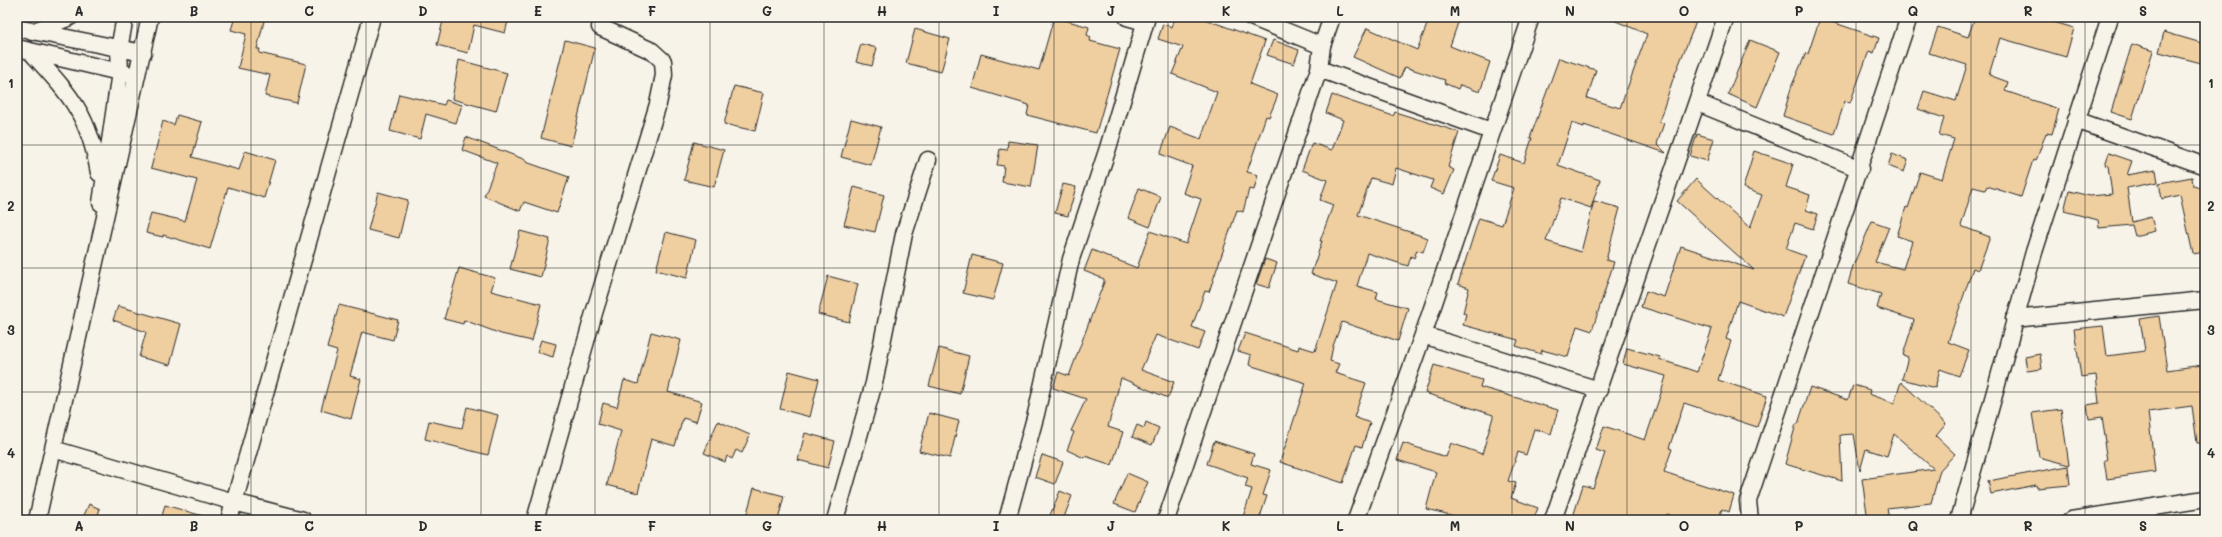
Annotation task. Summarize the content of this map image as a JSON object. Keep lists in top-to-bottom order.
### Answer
{
  "grid": {
    "columns": [
      "A",
      "B",
      "C",
      "D",
      "E",
      "F",
      "G",
      "H",
      "I",
      "J",
      "K",
      "L",
      "M",
      "N",
      "O",
      "P",
      "Q",
      "R",
      "S"
    ],
    "rows": [
      "1",
      "2",
      "3",
      "4"
    ]
  }
}
